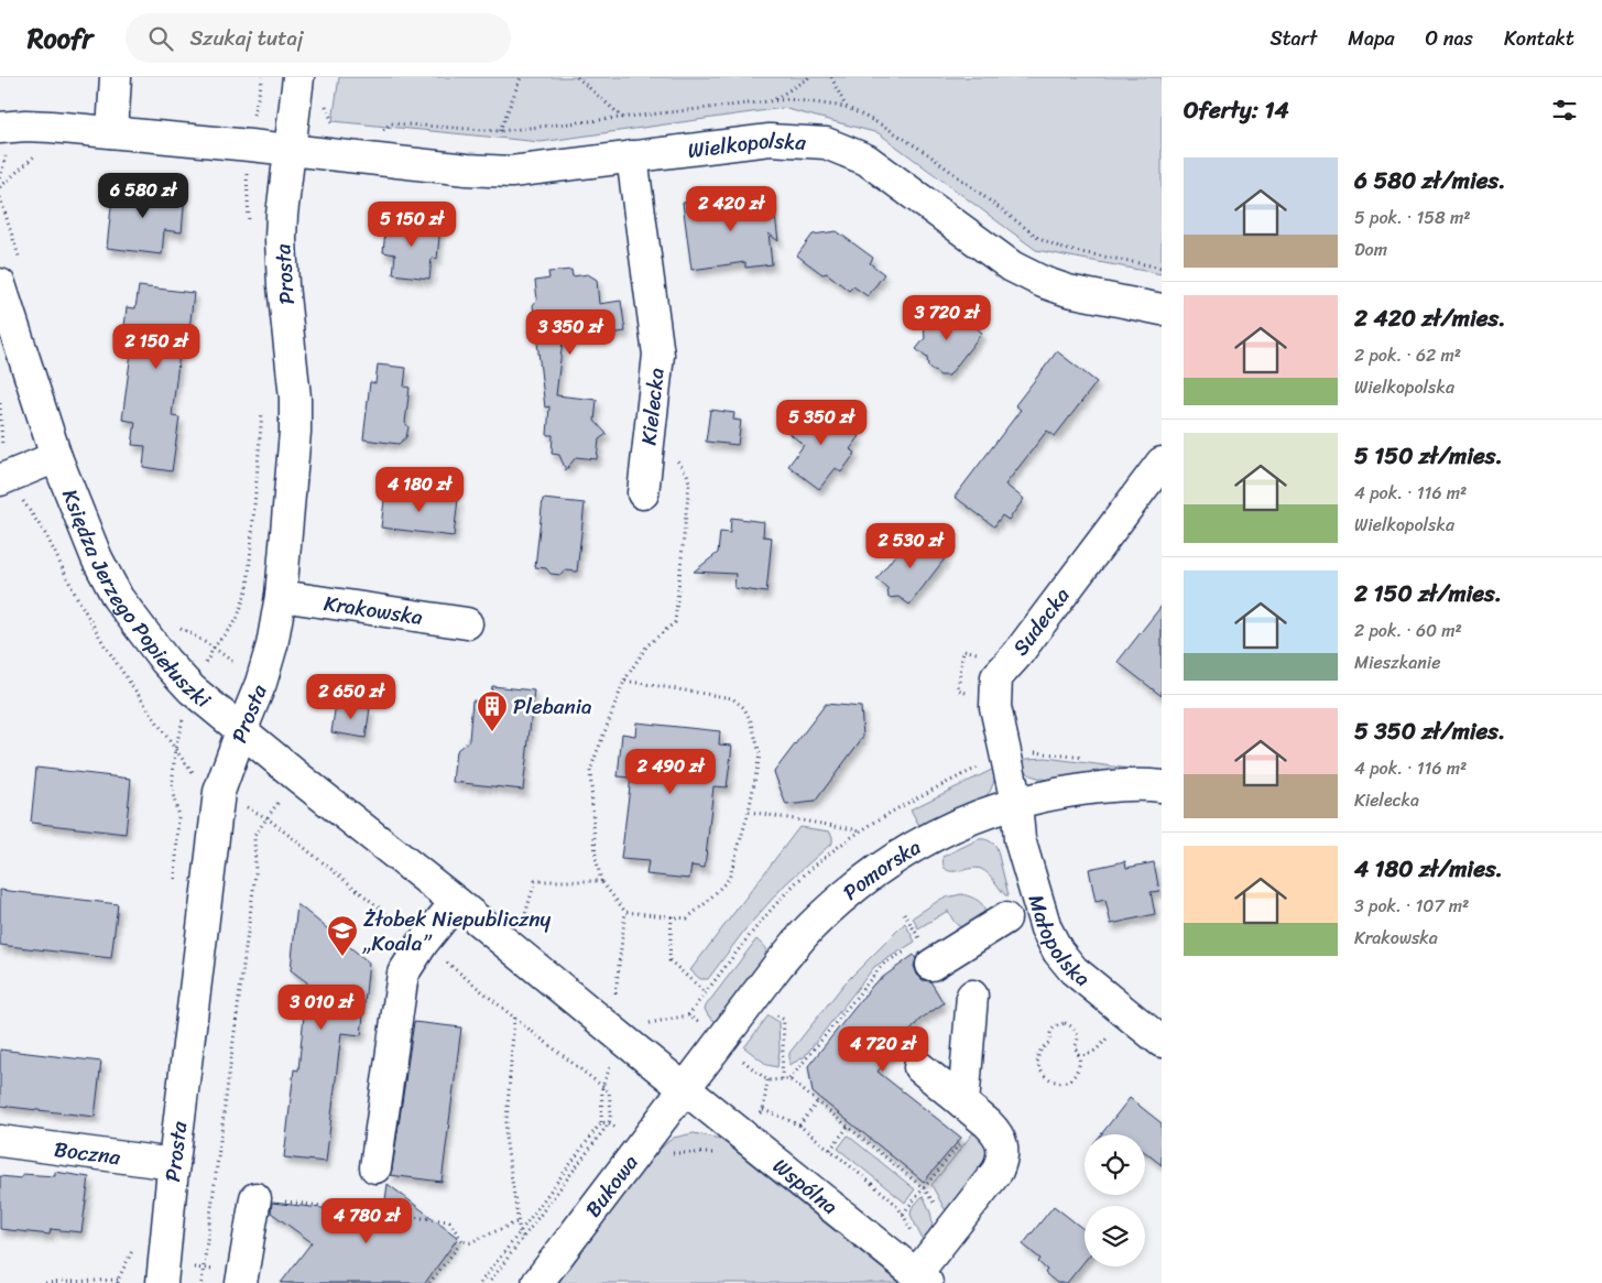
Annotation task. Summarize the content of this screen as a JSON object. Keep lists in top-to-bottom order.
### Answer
{
  "streets": {
    "street": [
      "Wielkopolska",
      "Prosta",
      "Kielecka",
      "Księdza Jerzego Popiełuszki",
      "Krakowska",
      "Sudecka",
      "Pomorska",
      "Małopolska",
      "Boczna",
      "Bukowa",
      "Wspólna"
    ]
  },
  "crossings": [
    ["Wielkopolska", "Prosta"],
    ["Wielkopolska", "Kielecka"],
    ["Prosta", "Księdza Jerzego Popiełuszki"],
    ["Prosta", "Krakowska"],
    ["Prosta", "Boczna"],
    ["Księdza Jerzego Popiełuszki", "Pomorska"],
    ["Księdza Jerzego Popiełuszki", "Bukowa"],
    ["Księdza Jerzego Popiełuszki", "Wspólna"],
    ["Sudecka", "Pomorska"],
    ["Sudecka", "Małopolska"],
    ["Pomorska", "Małopolska"],
    ["Pomorska", "Bukowa"],
    ["Pomorska", "Wspólna"],
    ["Bukowa", "Wspólna"]
  ],
  "places": {
    "building": ["Plebania"],
    "school or university": ["Żłobek Niepubliczny „Koala”"]
  },
  "page": {
    "header": "Roofr",
    "search": "Szukaj tutaj",
    "nav": [
      "Start",
      "Mapa",
      "O nas",
      "Kontakt"
    ],
    "heading": "Oferty: 14",
    "list": [
      {
        "name": "6 580 zł/mies.",
        "note": "5 pok. · 158 m² · Dom"
      },
      {
        "name": "2 420 zł/mies.",
        "note": "2 pok. · 62 m² · Wielkopolska"
      },
      {
        "name": "5 150 zł/mies.",
        "note": "4 pok. · 116 m² · Wielkopolska"
      },
      {
        "name": "2 150 zł/mies.",
        "note": "2 pok. · 60 m² · Mieszkanie"
      },
      {
        "name": "5 350 zł/mies.",
        "note": "4 pok. · 116 m² · Kielecka"
      },
      {
        "name": "4 180 zł/mies.",
        "note": "3 pok. · 107 m² · Krakowska"
      }
    ],
    "price": [
      "6 580 zł",
      "2 420 zł",
      "5 150 zł",
      "3 720 zł",
      "3 350 zł",
      "2 150 zł",
      "5 350 zł",
      "4 180 zł",
      "2 530 zł",
      "2 650 zł",
      "2 490 zł",
      "3 010 zł",
      "4 720 zł",
      "4 780 zł"
    ]
  }
}
